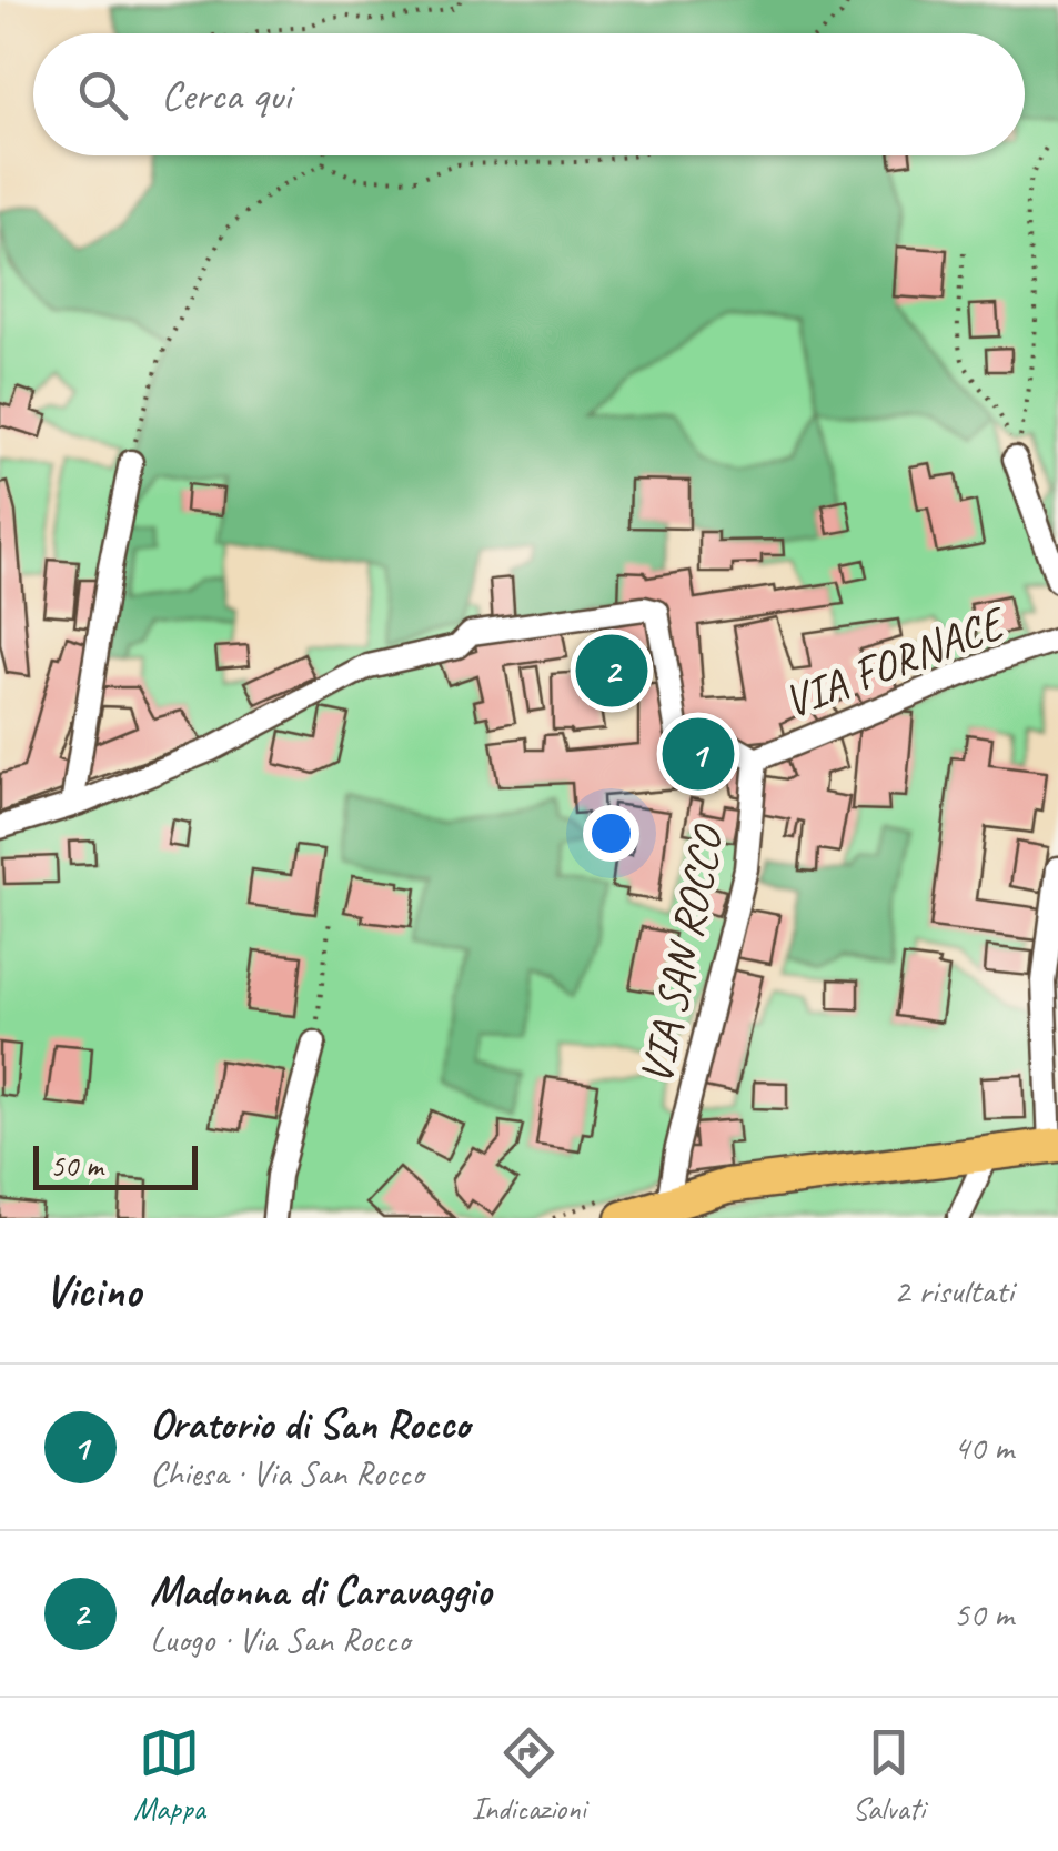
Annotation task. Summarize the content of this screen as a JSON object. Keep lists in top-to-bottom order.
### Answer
{
  "streets": {
    "street": ["VIA FORNACE", "VIA SAN ROCCO"]
  },
  "crossings": [
    ["VIA FORNACE", "VIA SAN ROCCO"]
  ],
  "scale_bar": "50 m",
  "page": {
    "search": "Cerca qui",
    "pins": ["2", "1"],
    "scale": "50 m",
    "heading": ["Vicino", "2 risultati"],
    "list": [
      {
        "mark": "1",
        "name": "Oratorio di San Rocco",
        "note": "Chiesa · Via San Rocco",
        "value": "40 m"
      },
      {
        "mark": "2",
        "name": "Madonna di Caravaggio",
        "note": "Luogo · Via San Rocco",
        "value": "50 m"
      }
    ],
    "nav": ["Mappa", "Indicazioni", "Salvati"]
  }
}
